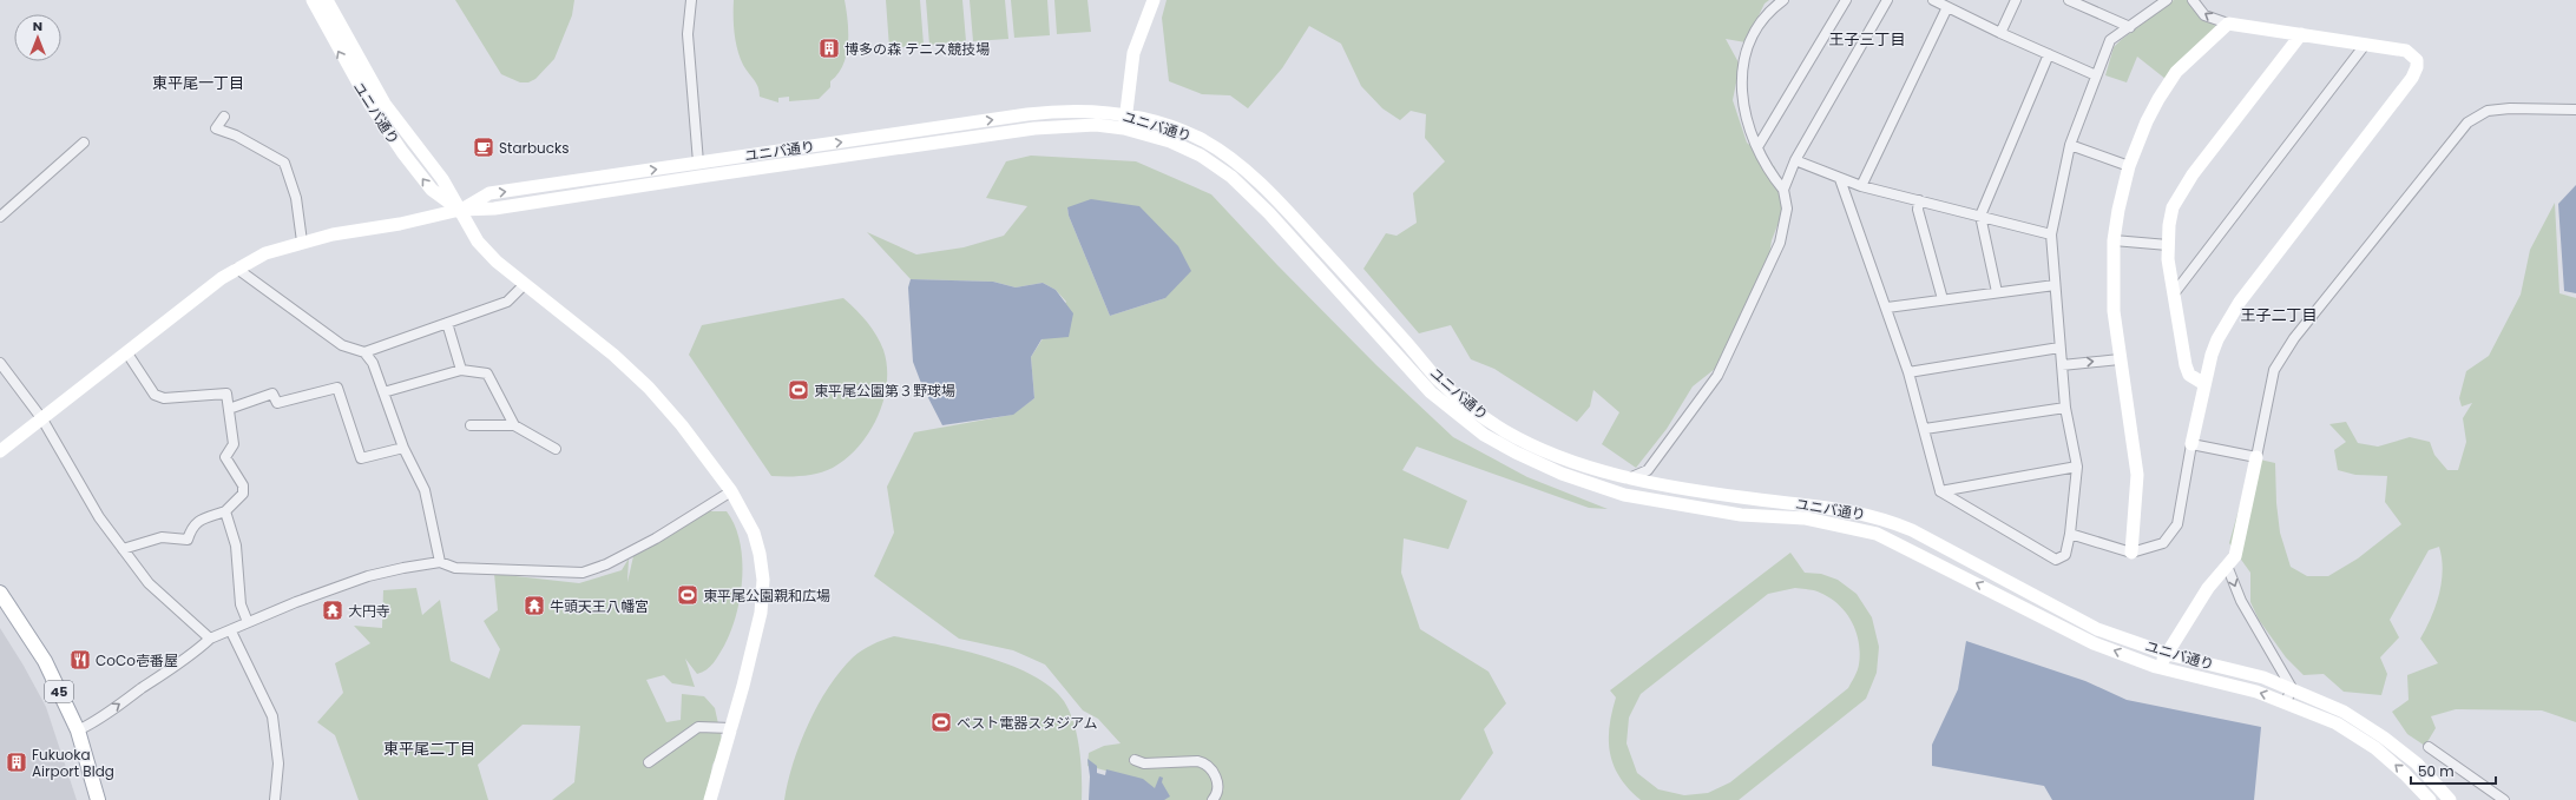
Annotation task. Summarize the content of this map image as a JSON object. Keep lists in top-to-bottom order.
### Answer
{
  "streets": {
    "main road": ["45"],
    "street": ["ユニバ通り"]
  },
  "districts": [
    "王子三丁目",
    "東平尾一丁目",
    "王子二丁目",
    "東平尾二丁目"
  ],
  "places": {
    "building": ["博多の森 テニス競技場", "Fukuoka Airport Bldg"],
    "cafe": ["Starbucks"],
    "sports": ["東平尾公園第３野球場", "東平尾公園親和広場", "ベスト電器スタジアム"],
    "temple": ["牛頭天王八幡宮", "大円寺"],
    "restaurant": ["CoCo壱番屋"]
  },
  "scale_bar": "50 m",
  "north": "top"
}
